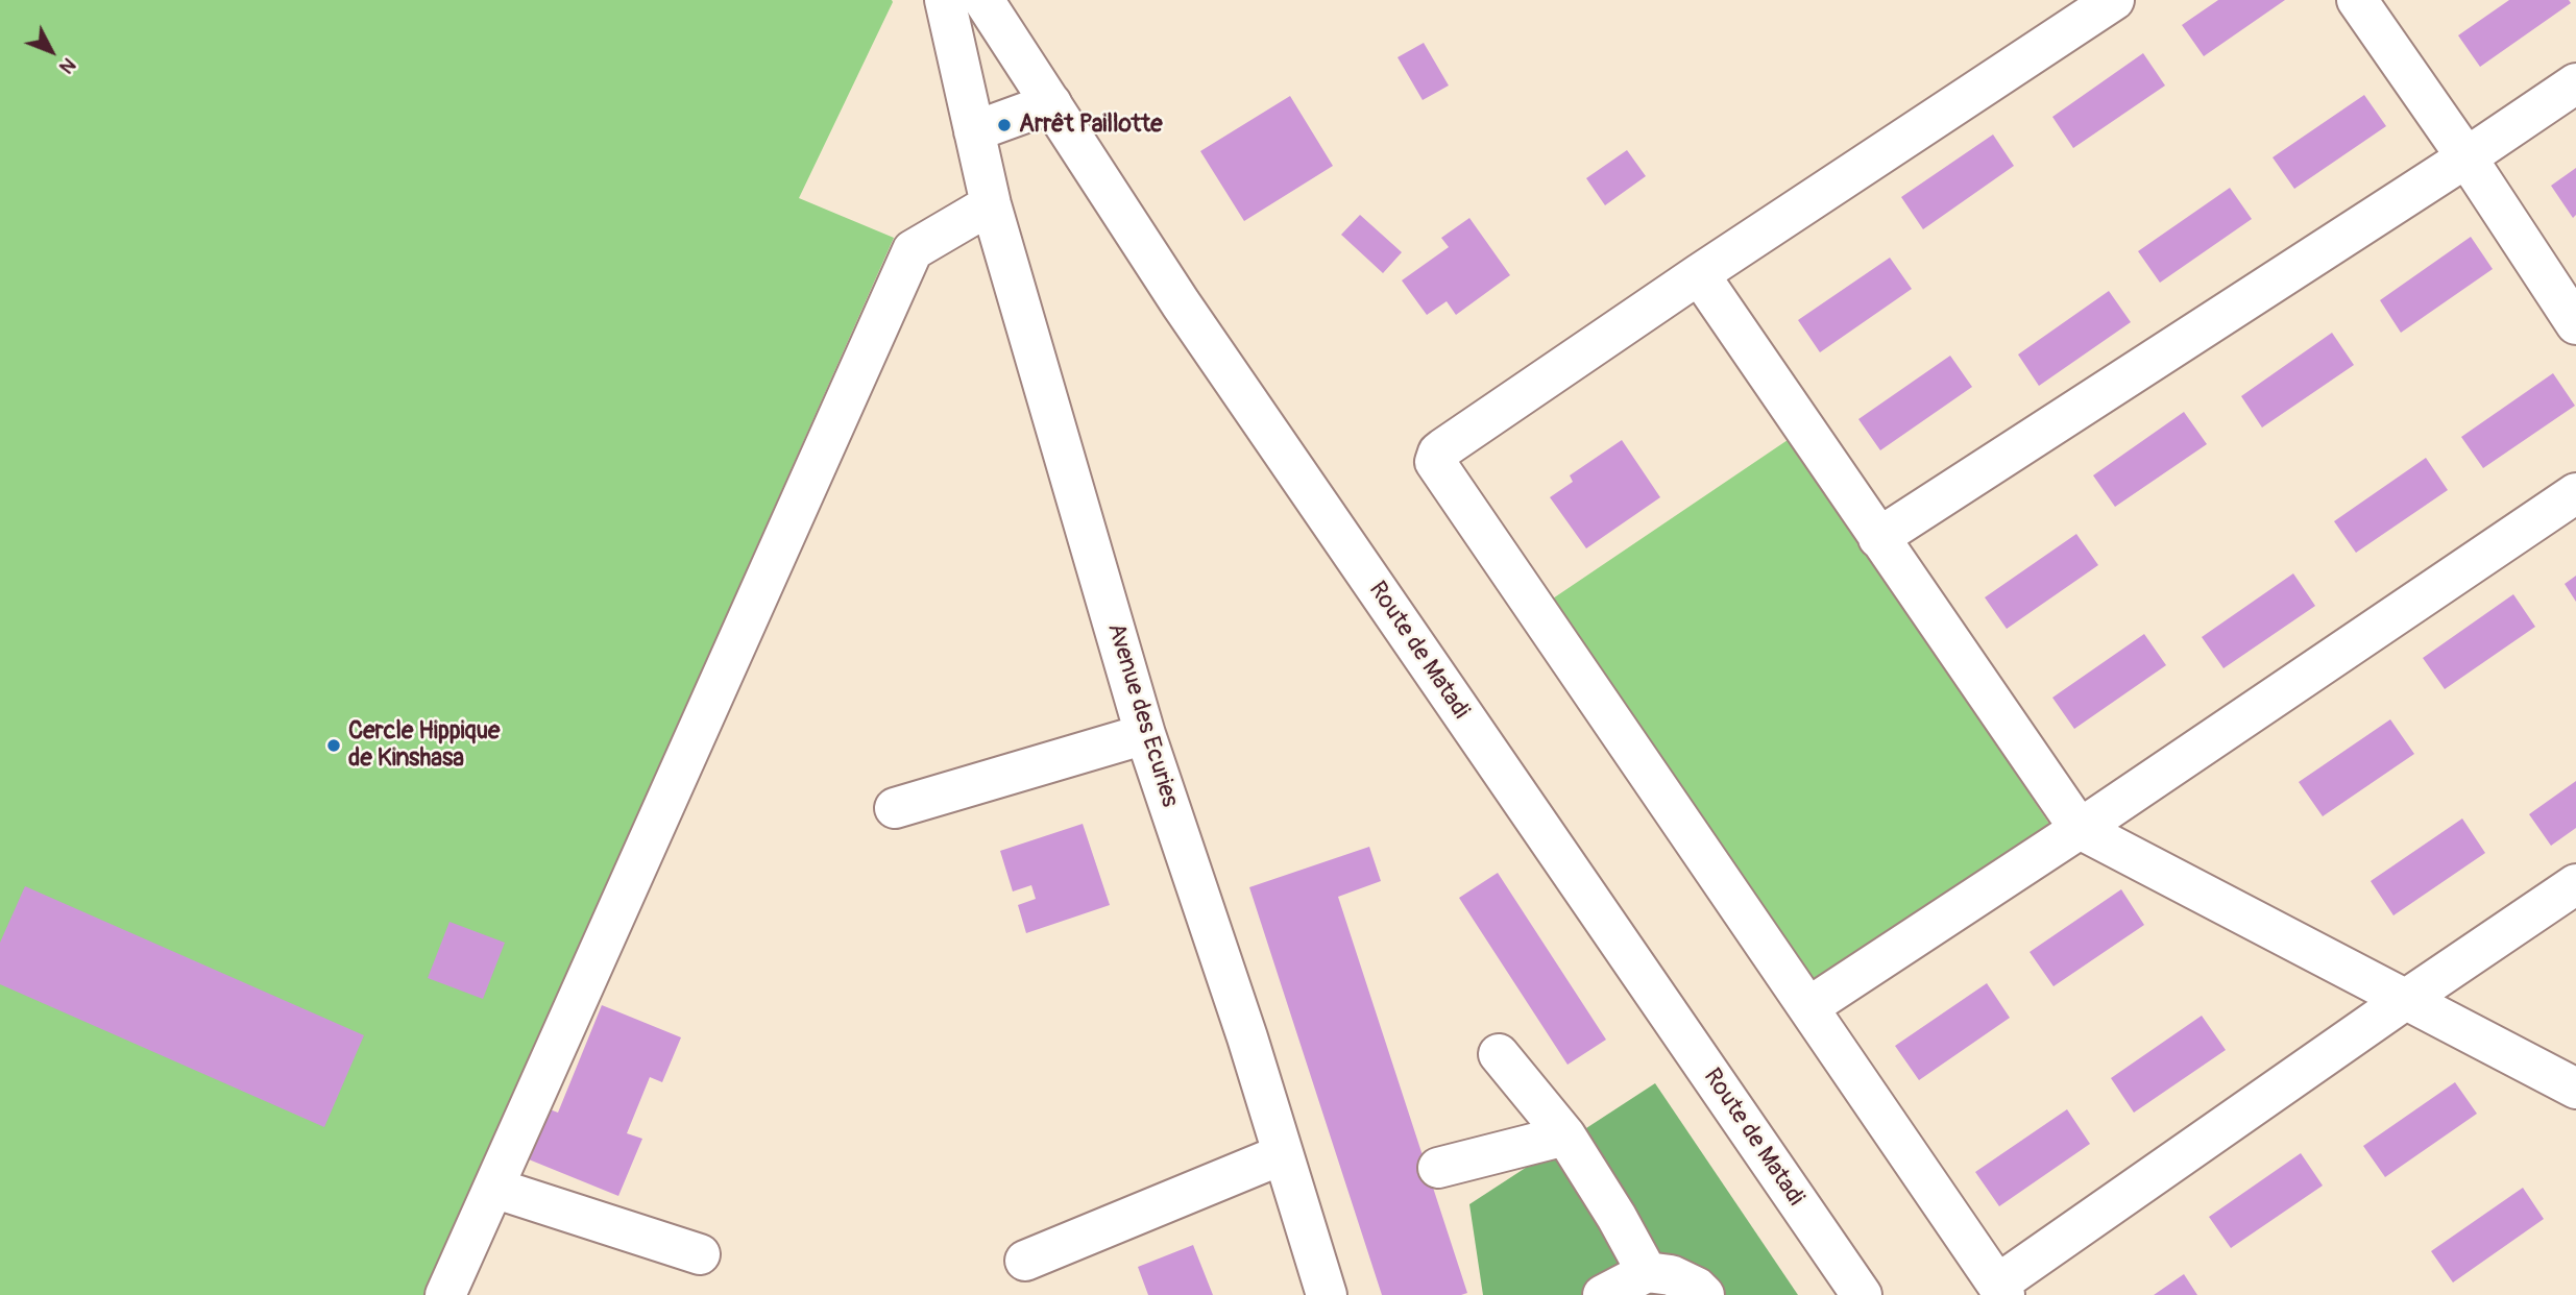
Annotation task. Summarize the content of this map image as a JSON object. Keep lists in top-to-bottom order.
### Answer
{
  "streets": {
    "street": ["Route de Matadi", "Avenue des Ecuries"]
  },
  "places": ["Arrêt Paillotte", "Cercle Hippique de Kinshasa"],
  "north": "bottom right"
}
